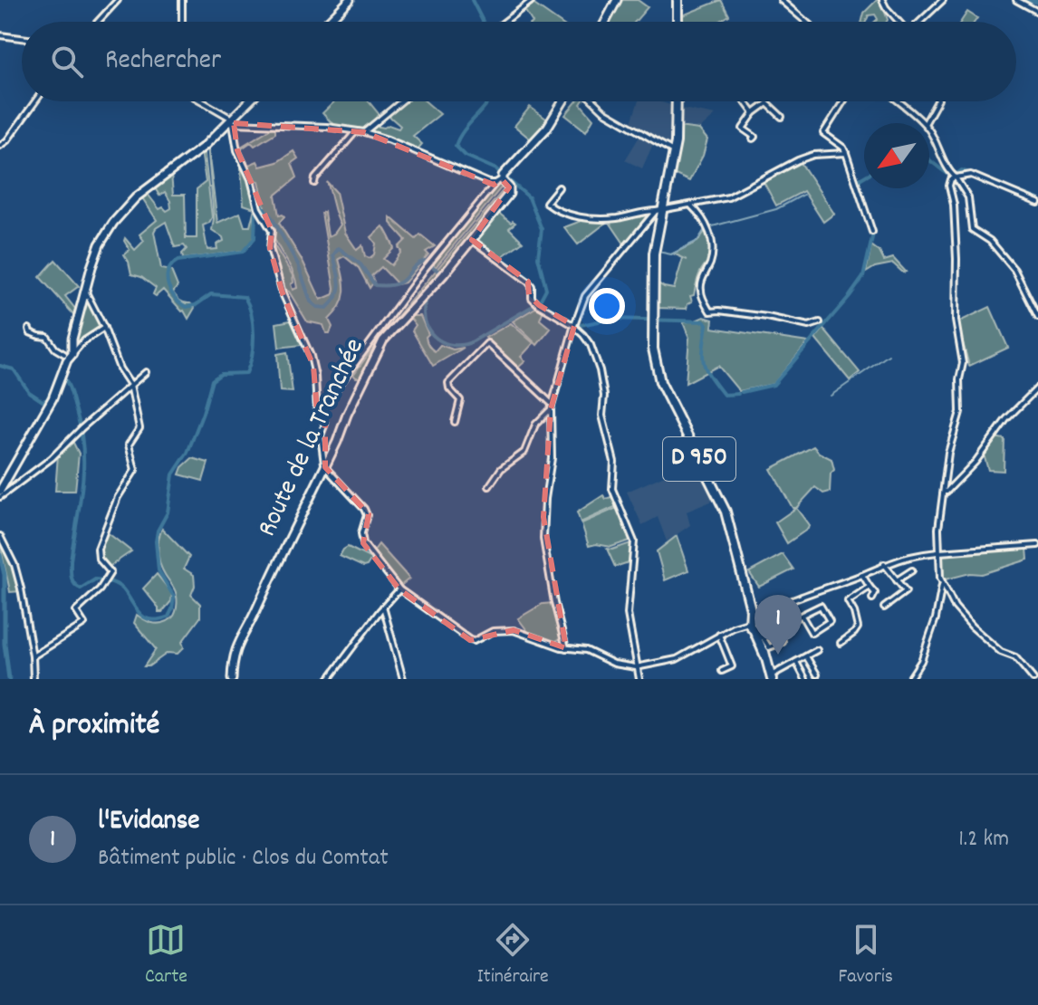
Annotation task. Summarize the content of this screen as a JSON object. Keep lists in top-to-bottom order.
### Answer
{
  "streets": {
    "main road": ["D 950"],
    "street": ["Route de la Tranchée"]
  },
  "north": "bottom left",
  "page": {
    "search": "Rechercher",
    "pins": "1",
    "heading": "À proximité",
    "list": [
      {
        "mark": "1",
        "name": "l'Evidanse",
        "note": "Bâtiment public · Clos du Comtat",
        "value": "1.2 km"
      }
    ],
    "nav": ["Carte", "Itinéraire", "Favoris"]
  }
}
